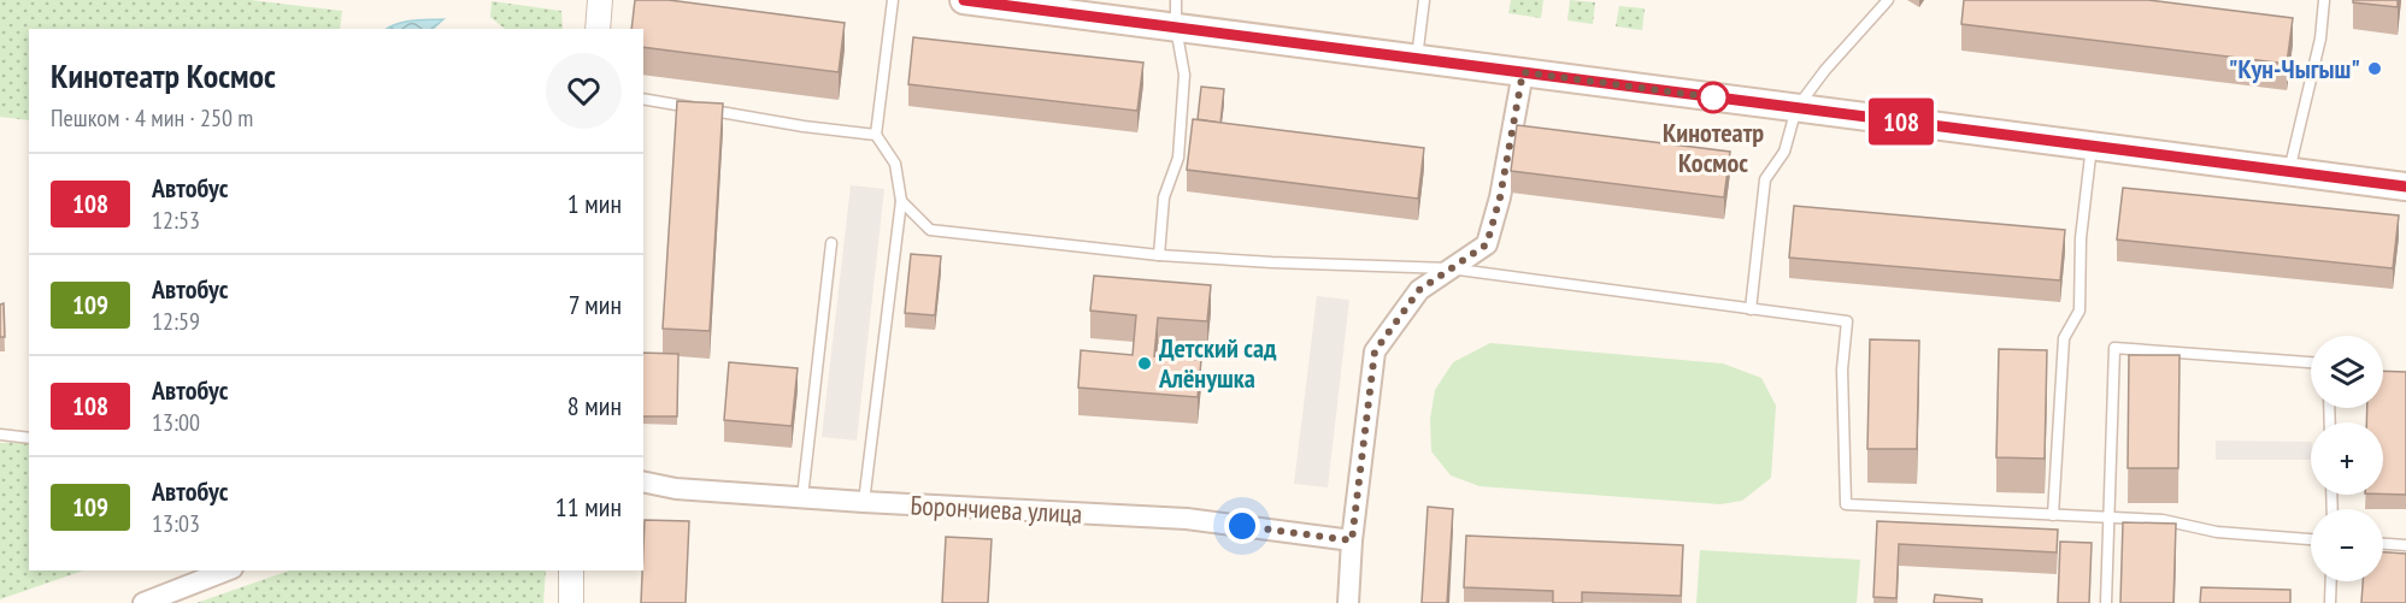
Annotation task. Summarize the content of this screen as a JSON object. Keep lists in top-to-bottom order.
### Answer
{
  "streets": {
    "street": ["Борончиева улица"]
  },
  "places": ["\"Кун-Чыгыш\"", "Кинотеатр Космос", "Детский сад Алёнушка"],
  "lines": ["bus line 108"],
  "page": {
    "on_map": "108",
    "heading": ["Кинотеатр Космос", "Пешком · 4 мин · 250 m"],
    "list": [
      {
        "mark": "108",
        "name": "Автобус",
        "note": "12:53",
        "value": "1 мин"
      },
      {
        "mark": "109",
        "name": "Автобус",
        "note": "12:59",
        "value": "7 мин"
      },
      {
        "mark": "108",
        "name": "Автобус",
        "note": "13:00",
        "value": "8 мин"
      },
      {
        "mark": "109",
        "name": "Автобус",
        "note": "13:03",
        "value": "11 мин"
      }
    ],
    "map_buttons": ["+", "−"]
  }
}
